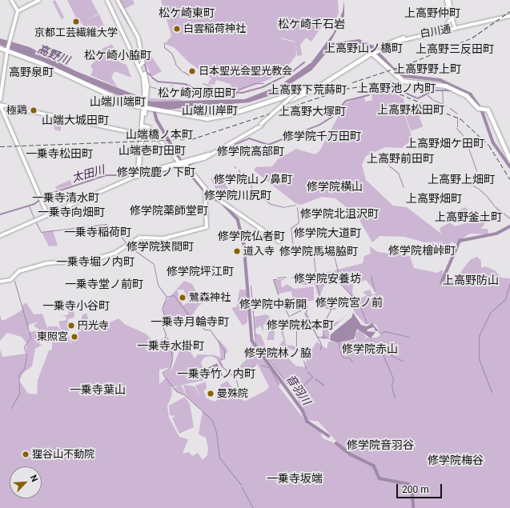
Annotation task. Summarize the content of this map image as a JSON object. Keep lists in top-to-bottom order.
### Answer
{
  "streets": {
    "highway": ["白川通"]
  },
  "districts": [
    "松ケ崎東町",
    "上高野仲町",
    "松ケ崎千石岩",
    "上高野山ノ橋町",
    "上高野三反田町",
    "松ケ崎小脇町",
    "上高野野上町",
    "高野泉町",
    "上高野池ノ内町",
    "上高野下荒蒔町",
    "松ケ崎河原田町",
    "山端川端町",
    "上高野松田町",
    "山端川岸町",
    "上高野大塚町",
    "山端大城田町",
    "山端橋ノ本町",
    "修学院千万田町",
    "上高野畑ケ田町",
    "山端壱町田町",
    "修学院高部町",
    "一乗寺松田町",
    "上高野前田町",
    "修学院鹿ノ下町",
    "修学院山ノ鼻町",
    "上高野上畑町",
    "修学院横山",
    "修学院川尻町",
    "一乗寺清水町",
    "上高野畑町",
    "修学院薬師堂町",
    "一乗寺向畑町",
    "修学院北沮沢町",
    "上高野釜土町",
    "一乗寺稲荷町",
    "修学院大道町",
    "修学院仏者町",
    "修学院狭間町",
    "修学院檜峠町",
    "修学院馬場脇町",
    "一乗寺堀ノ内町",
    "修学院坪江町",
    "修学院安養坊",
    "上高野防山",
    "一乗寺堂ノ前町",
    "修学院宮ノ前",
    "修学院中新開",
    "一乗寺小谷町",
    "一乗寺月輪寺町",
    "修学院松本町",
    "一乗寺水掛町",
    "修学院赤山",
    "修学院林ノ脇",
    "一乗寺竹ノ内町",
    "一乗寺葉山",
    "修学院音羽谷",
    "修学院梅谷",
    "一乗寺坂端"
  ],
  "water": ["高野川", "太田川", "音羽川"],
  "places": [
    "京都工芸繊維大学",
    "白雲稲荷神社",
    "日本聖光会聖光教会",
    "極鶏",
    "道入寺",
    "鷺森神社",
    "円光寺",
    "東照宮",
    "曼殊院",
    "狸谷山不動院"
  ],
  "scale_bar": "200 m",
  "north": "top right"
}
